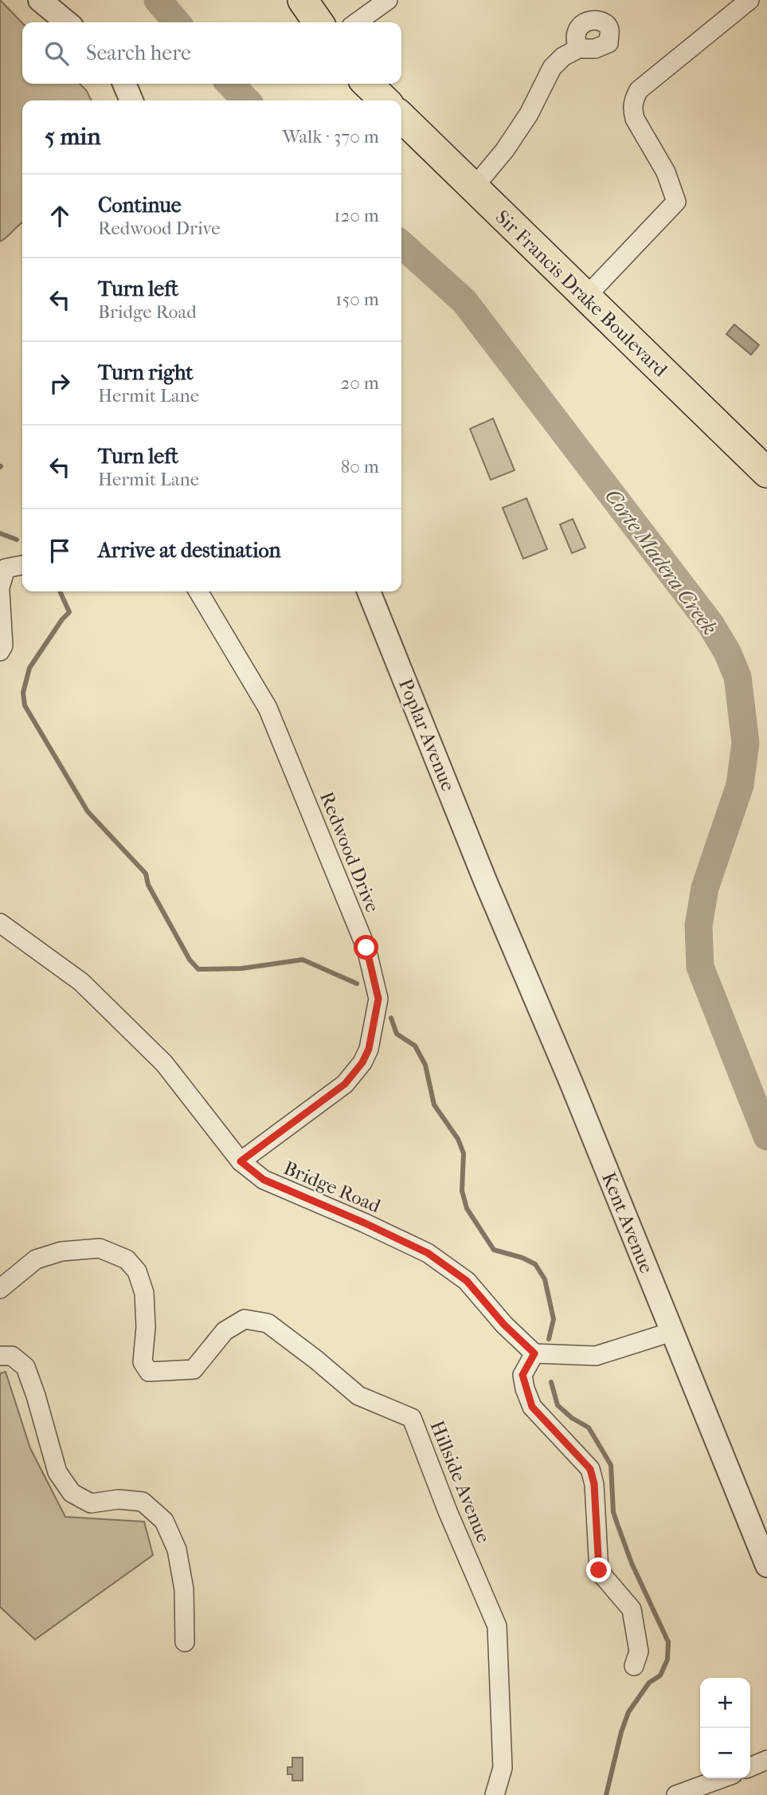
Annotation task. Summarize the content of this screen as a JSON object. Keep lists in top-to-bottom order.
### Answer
{
  "streets": {
    "main road": ["Sir Francis Drake Boulevard"],
    "street": [
      "Poplar Avenue",
      "Redwood Drive",
      "Bridge Road",
      "Kent Avenue",
      "Hillside Avenue"
    ]
  },
  "crossings": [
    ["Poplar Avenue", "Kent Avenue"],
    ["Redwood Drive", "Bridge Road"]
  ],
  "water": ["Corte Madera Creek"],
  "page": {
    "search": "Search here",
    "heading": ["5 min", "Walk · 370 m"],
    "list": [
      ["Continue", "Redwood Drive", "120 m"],
      ["Turn left", "Bridge Road", "150 m"],
      ["Turn right", "Hermit Lane", "20 m"],
      ["Turn left", "Hermit Lane", "80 m"],
      "Arrive at destination"
    ],
    "map_buttons": ["+", "−"]
  }
}
